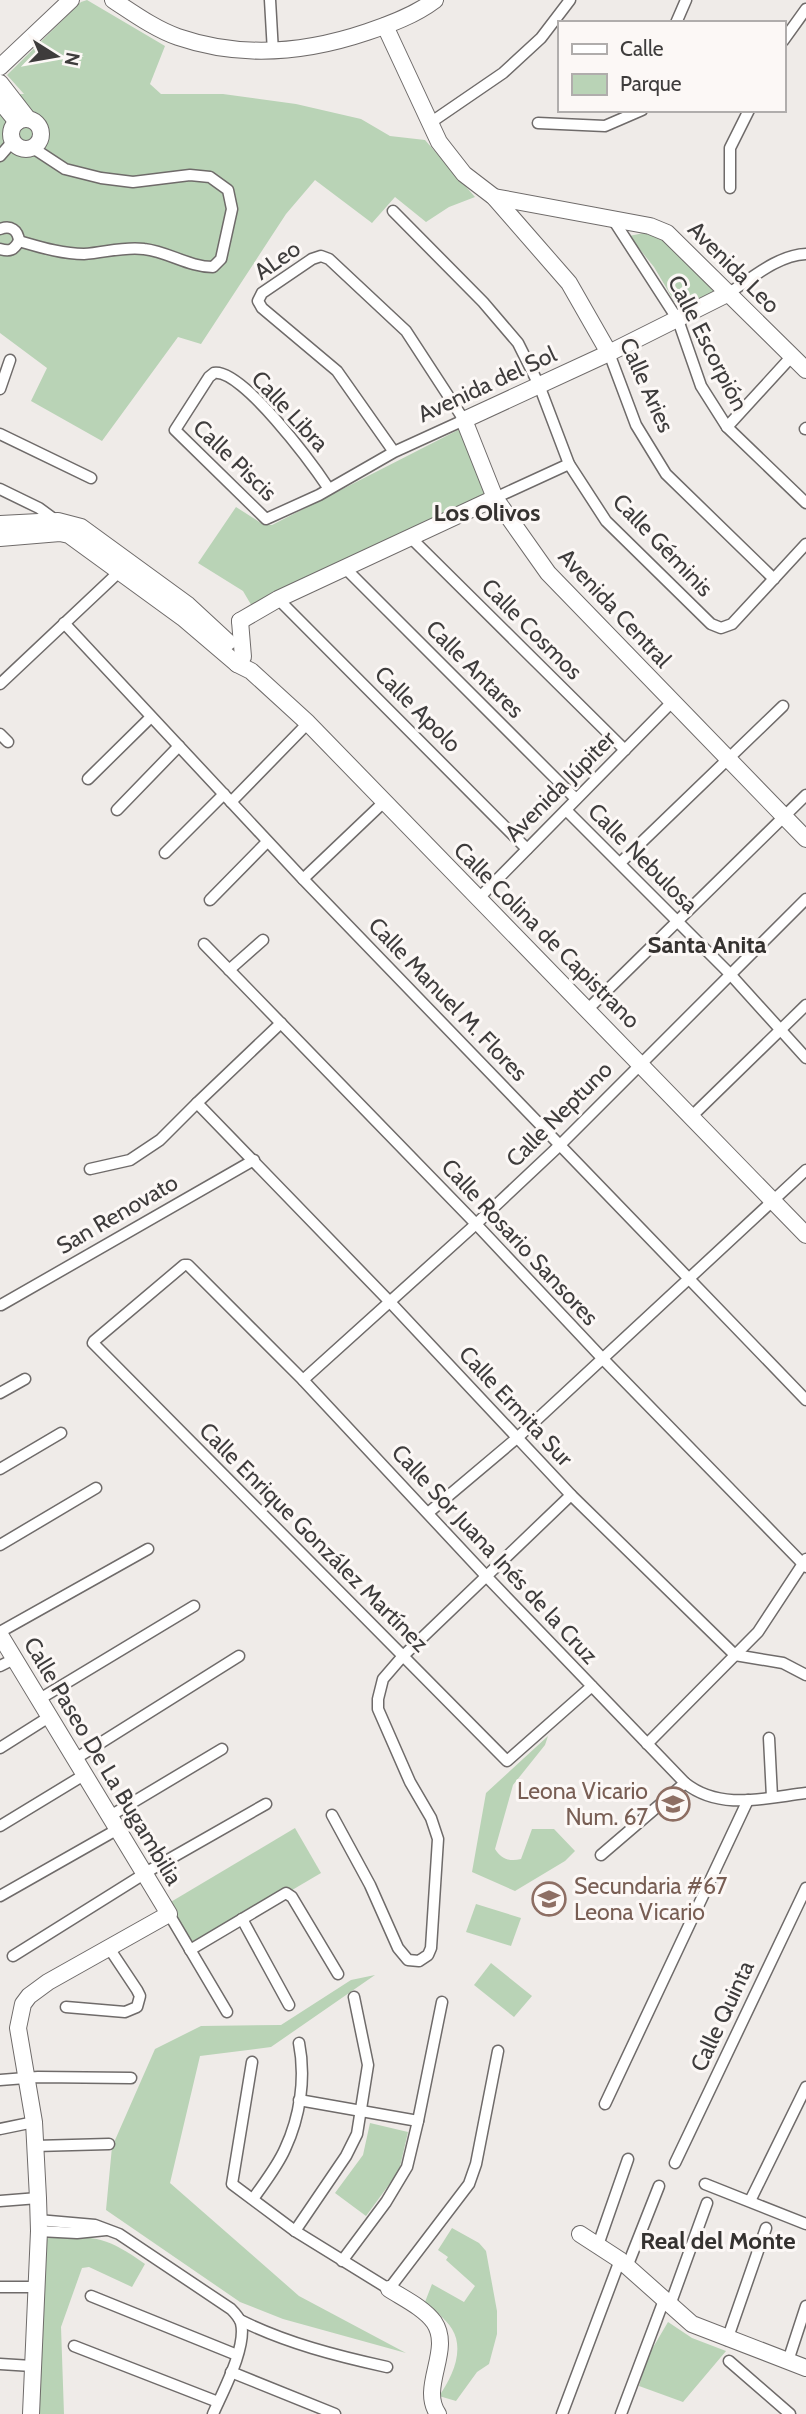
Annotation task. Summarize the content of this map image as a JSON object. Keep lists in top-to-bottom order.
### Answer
{
  "streets": {
    "street": [
      "ALeo",
      "Avenida Leo",
      "Calle Escorpión",
      "Avenida del Sol",
      "Calle Aries",
      "Calle Libra",
      "Calle Piscis",
      "Calle Géminis",
      "Avenida Central",
      "Calle Cosmos",
      "Calle Antares",
      "Calle Apolo",
      "Avenida Júpiter",
      "Calle Nebulosa",
      "Calle Colina de Capistrano",
      "Calle Manuel M. Flores",
      "Calle Neptuno",
      "San Renovato",
      "Calle Rosario Sansores",
      "Calle Ermita Sur",
      "Calle Enrique González Martínez",
      "Calle Sor Juana Inés de la Cruz",
      "Calle Paseo De La Bugambilia",
      "Calle Quinta"
    ]
  },
  "crossings": [
    ["ALeo", "Avenida del Sol"],
    ["ALeo", "Avenida Central"],
    ["Avenida Leo", "Calle Escorpión"],
    ["Avenida Leo", "Avenida del Sol"],
    ["Avenida Leo", "Calle Aries"],
    ["Calle Escorpión", "Avenida del Sol"],
    ["Avenida del Sol", "Calle Aries"],
    ["Avenida del Sol", "Calle Libra"],
    ["Avenida del Sol", "Calle Piscis"],
    ["Avenida del Sol", "Calle Géminis"],
    ["Avenida del Sol", "Avenida Central"],
    ["Calle Aries", "Calle Géminis"],
    ["Calle Libra", "Calle Piscis"],
    ["Avenida Central", "Avenida Júpiter"],
    ["Calle Cosmos", "Avenida Júpiter"],
    ["Calle Antares", "Avenida Júpiter"],
    ["Calle Apolo", "Avenida Júpiter"],
    ["Avenida Júpiter", "Calle Nebulosa"],
    ["Avenida Júpiter", "Calle Colina de Capistrano"],
    ["Calle Nebulosa", "Calle Neptuno"],
    ["Calle Colina de Capistrano", "Calle Neptuno"],
    ["Calle Manuel M. Flores", "Calle Neptuno"],
    ["Calle Neptuno", "Calle Rosario Sansores"],
    ["Calle Neptuno", "Calle Ermita Sur"],
    ["Calle Neptuno", "Calle Sor Juana Inés de la Cruz"],
    ["San Renovato", "Calle Ermita Sur"],
    ["Calle Enrique González Martínez", "Calle Sor Juana Inés de la Cruz"]
  ],
  "districts": ["Los Olivos", "Santa Anita", "Real del Monte"],
  "places": {
    "school or university": ["Leona Vicario Num. 67", "Secundaria #67 Leona Vicario"]
  },
  "legend": ["Calle", "Parque"],
  "north": "right"
}
